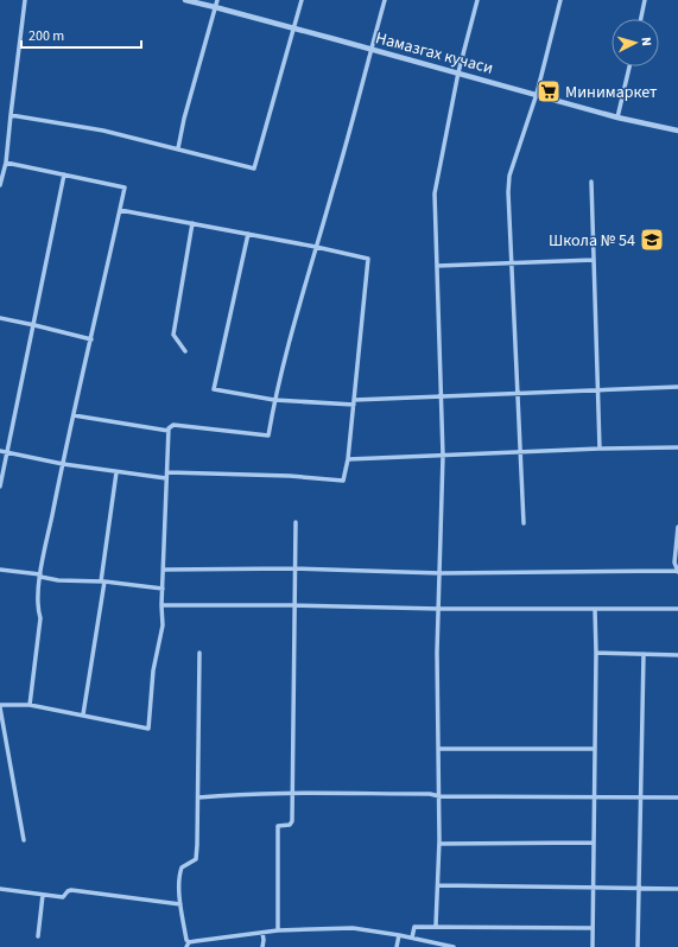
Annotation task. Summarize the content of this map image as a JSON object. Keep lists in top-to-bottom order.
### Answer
{
  "streets": {
    "street": ["Намазгах кучаси"]
  },
  "places": {
    "supermarket": ["Минимаркет"],
    "school or university": ["Школа № 54"]
  },
  "scale_bar": "200 m",
  "north": "right"
}
